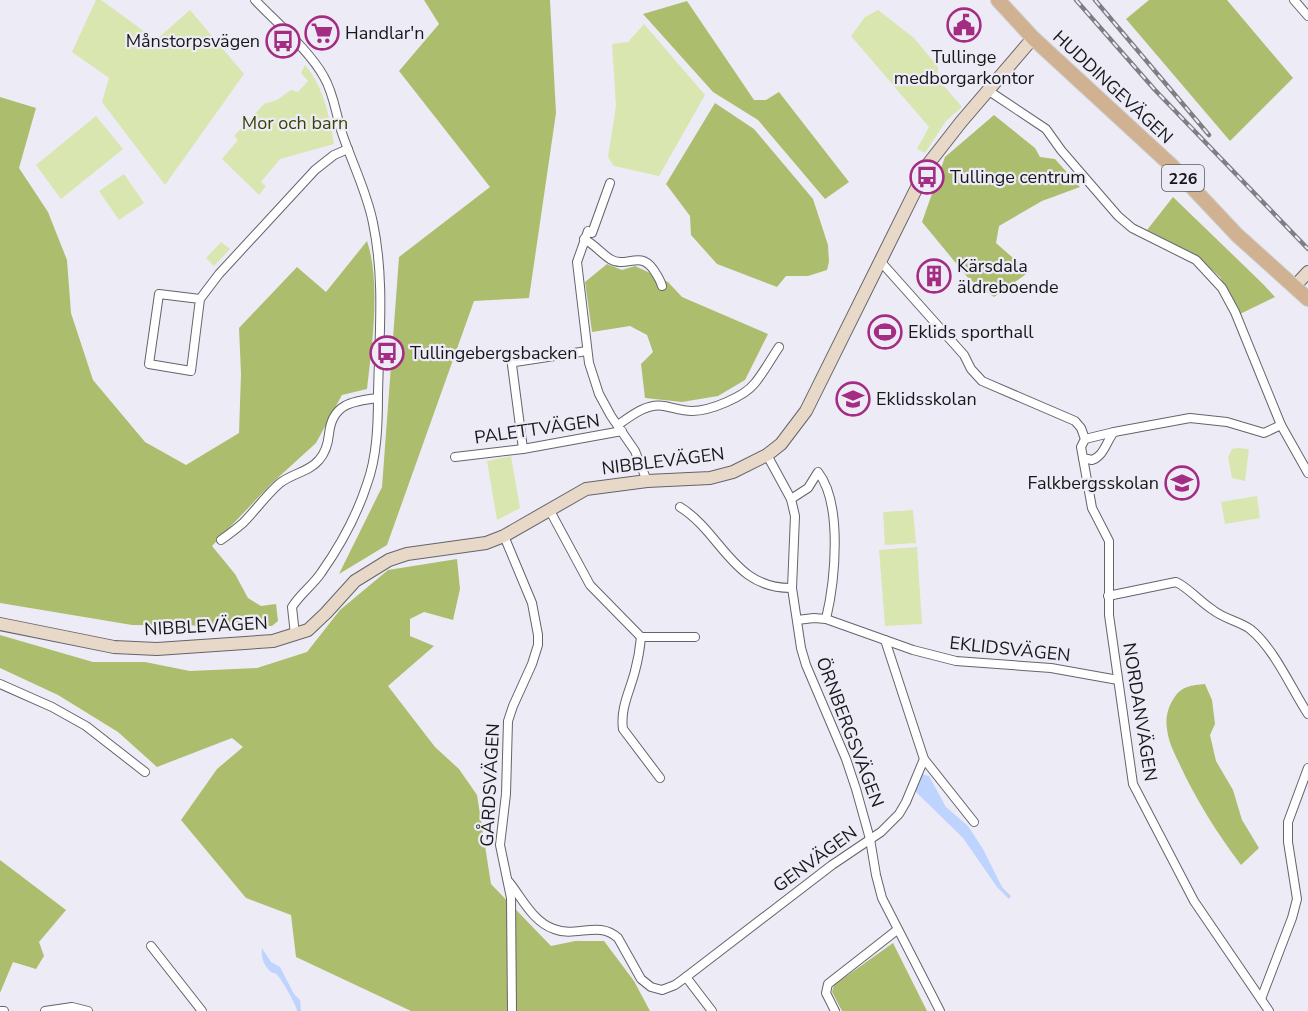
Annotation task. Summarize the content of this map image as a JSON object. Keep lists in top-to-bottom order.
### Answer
{
  "streets": {
    "main road": ["HUDDINGEVÄGEN", "226"],
    "street": [
      "PALETTVÄGEN",
      "NIBBLEVÄGEN",
      "EKLIDSVÄGEN",
      "NORDANVÄGEN",
      "ÖRNBERGSVÄGEN",
      "GÅRDSVÄGEN",
      "GENVÄGEN"
    ]
  },
  "crossings": [
    ["HUDDINGEVÄGEN", "NIBBLEVÄGEN"],
    ["NIBBLEVÄGEN", "ÖRNBERGSVÄGEN"],
    ["NIBBLEVÄGEN", "GÅRDSVÄGEN"],
    ["EKLIDSVÄGEN", "NORDANVÄGEN"],
    ["EKLIDSVÄGEN", "ÖRNBERGSVÄGEN"],
    ["ÖRNBERGSVÄGEN", "GENVÄGEN"]
  ],
  "parks": ["Mor och barn"],
  "places": {
    "public building": ["Tullinge medborgarkontor"],
    "supermarket": ["Handlar'n"],
    "bus stop": ["Månstorpsvägen", "Tullinge centrum", "Tullingebergsbacken"],
    "building": ["Kärsdala äldreboende"],
    "sports": ["Eklids sporthall"],
    "school or university": ["Eklidsskolan", "Falkbergsskolan"]
  }
}
